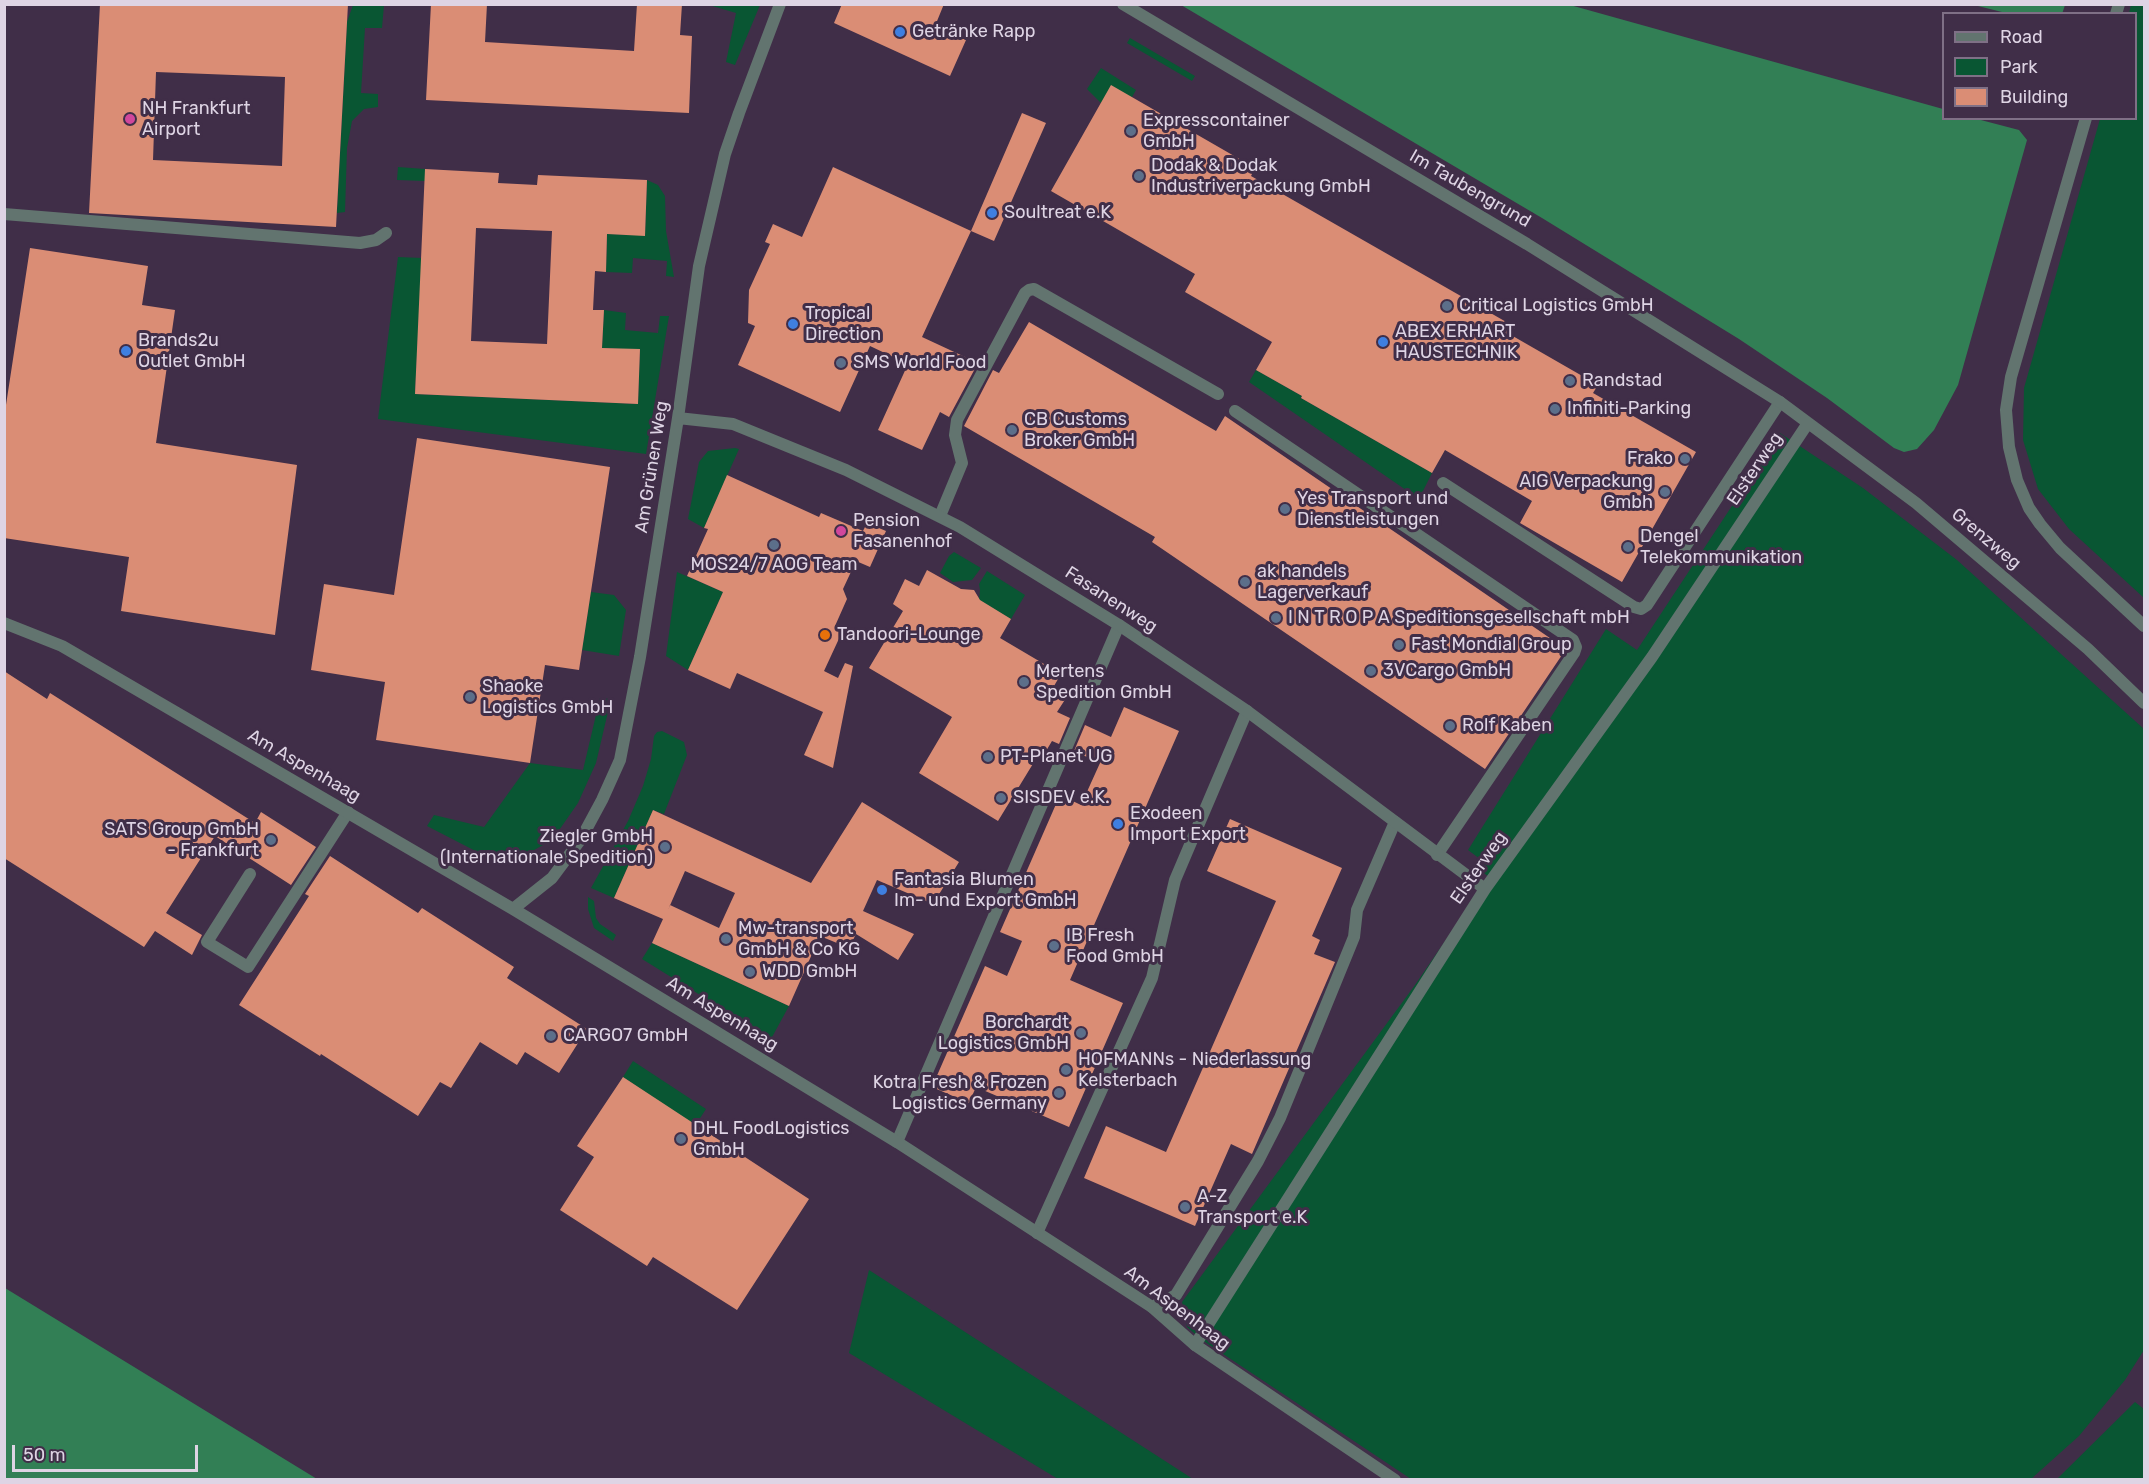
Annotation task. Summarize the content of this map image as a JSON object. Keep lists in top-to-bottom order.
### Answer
{
  "streets": {
    "street": [
      "Im Taubengrund",
      "Am Grünen Weg",
      "Elsterweg",
      "Grenzweg",
      "Fasanenweg",
      "Am Aspenhaag"
    ]
  },
  "crossings": [
    ["Im Taubengrund", "Grenzweg"],
    ["Am Grünen Weg", "Fasanenweg"],
    ["Am Grünen Weg", "Am Aspenhaag"],
    ["Elsterweg", "Grenzweg"],
    ["Elsterweg", "Fasanenweg"],
    ["Elsterweg", "Am Aspenhaag"]
  ],
  "places": [
    "Getränke Rapp",
    "NH Frankfurt Airport",
    "Expresscontainer GmbH",
    "Dodak & Dodak Industriverpackung GmbH",
    "Soultreat e.K",
    "Critical Logistics GmbH",
    "Tropical Direction",
    "ABEX ERHART HAUSTECHNIK",
    "Brands2u Outlet GmbH",
    "SMS World Food",
    "Randstad",
    "Infiniti-Parking",
    "CB Customs Broker GmbH",
    "Frako",
    "AIG Verpackung Gmbh",
    "Yes Transport und Dienstleistungen",
    "Pension Fasanenhof",
    "MOS24/7 AOG Team",
    "Dengel Telekommunikation",
    "ak handels Lagerverkauf",
    "I N T R O P A Speditionsgesellschaft mbH",
    "Tandoori-Lounge",
    "Fast Mondial Group",
    "3VCargo GmbH",
    "Mertens Spedition GmbH",
    "Shaoke Logistics GmbH",
    "Rolf Kaben",
    "PT-Planet UG",
    "SISDEV e.K.",
    "Exodeen Import Export",
    "SATS Group GmbH - Frankfurt",
    "Ziegler GmbH (Internationale Spedition)",
    "Fantasia Blumen Im- und Export GmbH",
    "Mw-transport GmbH & Co KG",
    "IB Fresh Food GmbH",
    "WDD GmbH",
    "Borchardt Logistics GmbH",
    "CARGO7 GmbH",
    "HOFMANNs - Niederlassung Kelsterbach",
    "Kotra Fresh & Frozen Logistics Germany",
    "DHL FoodLogistics GmbH",
    "A-Z Transport e.K"
  ],
  "legend": ["Road", "Park", "Building"],
  "scale_bar": "50 m"
}
